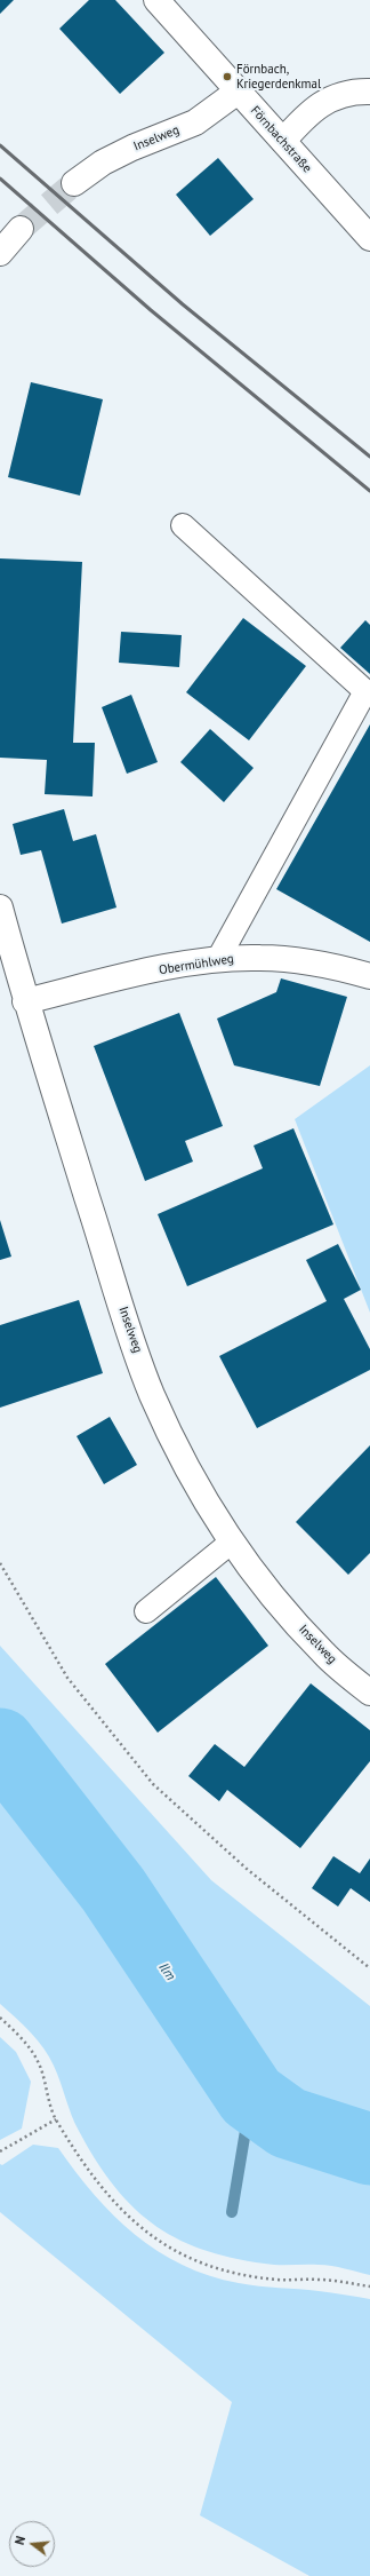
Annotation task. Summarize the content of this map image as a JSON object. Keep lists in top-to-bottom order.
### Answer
{
  "streets": {
    "street": ["Inselweg", "Förnbachstraße", "Obermühlweg"]
  },
  "crossings": [
    ["Inselweg", "Förnbachstraße"],
    ["Inselweg", "Obermühlweg"]
  ],
  "water": ["Ilm"],
  "places": ["Förnbach, Kriegerdenkmal"],
  "north": "left"
}
